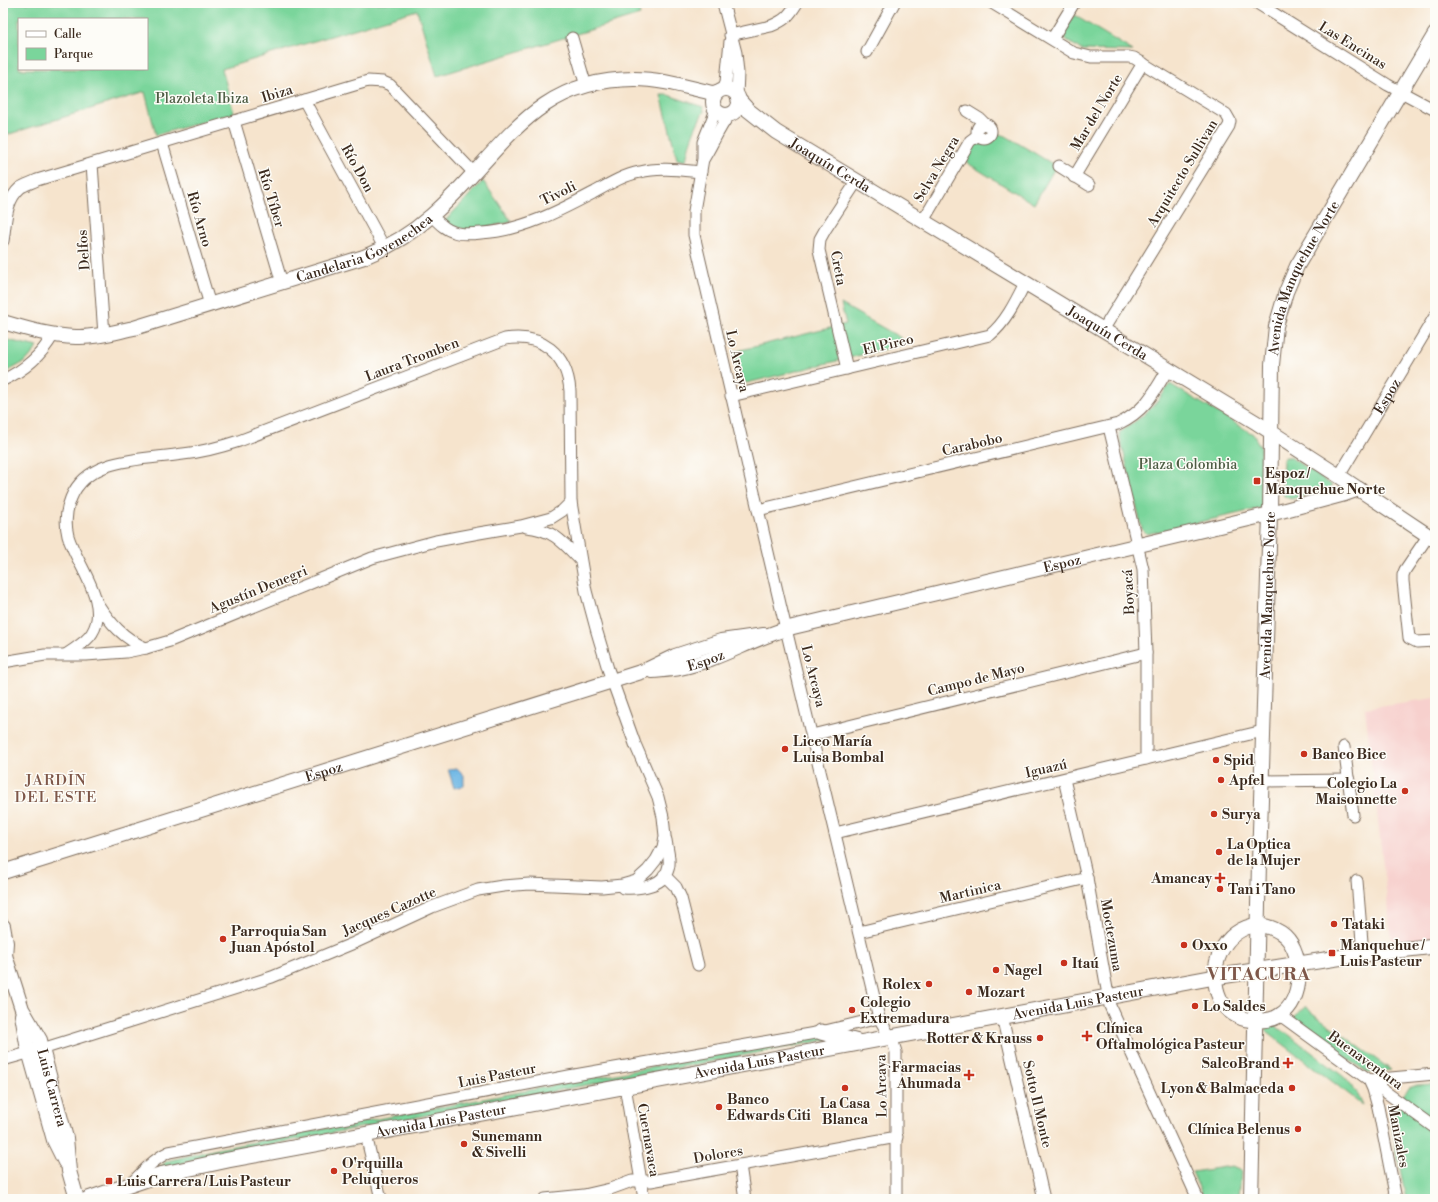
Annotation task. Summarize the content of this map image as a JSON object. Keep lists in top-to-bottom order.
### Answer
{
  "streets": {
    "main road": ["Avenida Luis Pasteur"],
    "street": [
      "Las Encinas",
      "Ibiza",
      "Mar del Norte",
      "Joaquín Cerda",
      "Río Don",
      "Selva Negra",
      "Arquitecto Sullivan",
      "Tivoli",
      "Río Tíber",
      "Río Arno",
      "Candelaria Goyenechea",
      "Delfos",
      "Creta",
      "Avenida Manquehue Norte",
      "El Pireo",
      "Laura Tromben",
      "Lo Arcaya",
      "Espoz",
      "Carabobo",
      "Agustín Denegri",
      "Boyacá",
      "Campo de Mayo",
      "Iguazú",
      "Martinica",
      "Jacques Cazotte",
      "Moctezuma",
      "Buenaventura",
      "Luis Pasteur",
      "Luis Carrera",
      "Sotto Il Monte",
      "Manizales",
      "Cuernavaca",
      "Dolores"
    ]
  },
  "crossings": [
    ["Las Encinas", "Avenida Manquehue Norte"],
    ["Ibiza", "Río Don"],
    ["Ibiza", "Río Tíber"],
    ["Ibiza", "Río Arno"],
    ["Ibiza", "Candelaria Goyenechea"],
    ["Ibiza", "Delfos"],
    ["Mar del Norte", "Arquitecto Sullivan"],
    ["Joaquín Cerda", "Selva Negra"],
    ["Joaquín Cerda", "Arquitecto Sullivan"],
    ["Joaquín Cerda", "Creta"],
    ["Joaquín Cerda", "Avenida Manquehue Norte"],
    ["Joaquín Cerda", "El Pireo"],
    ["Joaquín Cerda", "Lo Arcaya"],
    ["Joaquín Cerda", "Espoz"],
    ["Joaquín Cerda", "Carabobo"],
    ["Río Don", "Candelaria Goyenechea"],
    ["Tivoli", "Candelaria Goyenechea"],
    ["Tivoli", "Lo Arcaya"],
    ["Río Tíber", "Candelaria Goyenechea"],
    ["Río Arno", "Candelaria Goyenechea"],
    ["Candelaria Goyenechea", "Delfos"],
    ["Candelaria Goyenechea", "Lo Arcaya"],
    ["Creta", "El Pireo"],
    ["Avenida Manquehue Norte", "Espoz"],
    ["Avenida Manquehue Norte", "Iguazú"],
    ["Avenida Manquehue Norte", "Avenida Luis Pasteur"],
    ["El Pireo", "Lo Arcaya"],
    ["Laura Tromben", "Espoz"],
    ["Laura Tromben", "Agustín Denegri"],
    ["Laura Tromben", "Jacques Cazotte"],
    ["Lo Arcaya", "Espoz"],
    ["Lo Arcaya", "Carabobo"],
    ["Lo Arcaya", "Campo de Mayo"],
    ["Lo Arcaya", "Iguazú"],
    ["Lo Arcaya", "Martinica"],
    ["Lo Arcaya", "Avenida Luis Pasteur"],
    ["Lo Arcaya", "Luis Pasteur"],
    ["Lo Arcaya", "Dolores"],
    ["Espoz", "Boyacá"],
    ["Espoz", "Jacques Cazotte"],
    ["Carabobo", "Boyacá"],
    ["Boyacá", "Campo de Mayo"],
    ["Boyacá", "Iguazú"],
    ["Iguazú", "Moctezuma"],
    ["Martinica", "Moctezuma"],
    ["Jacques Cazotte", "Luis Carrera"],
    ["Moctezuma", "Avenida Luis Pasteur"],
    ["Avenida Luis Pasteur", "Luis Pasteur"],
    ["Avenida Luis Pasteur", "Sotto Il Monte"],
    ["Avenida Luis Pasteur", "Cuernavaca"],
    ["Buenaventura", "Manizales"],
    ["Cuernavaca", "Dolores"]
  ],
  "districts": ["JARDÍN DEL ESTE", "VITACURA"],
  "parks": ["Plazoleta Ibiza", "Plaza Colombia"],
  "places": {
    "transit": ["Espoz / Manquehue Norte", "Manquehue / Luis Pasteur", "Luis Carrera / Luis Pasteur"],
    "other": [
      "Liceo María Luisa Bombal",
      "Banco Bice",
      "Spid",
      "Apfel",
      "Colegio La Maisonnette",
      "Surya",
      "La Optica de la Mujer",
      "Tan i Tano",
      "Tataki",
      "Parroquia San Juan Apóstol",
      "Oxxo",
      "Itaú",
      "Nagel",
      "Rolex",
      "Mozart",
      "Lo Saldes",
      "Colegio Extremadura",
      "Rotter & Krauss",
      "La Casa Blanca",
      "Lyon & Balmaceda",
      "Banco Edwards Citi",
      "Clínica Belenus",
      "Sunemann & Sivelli",
      "O'rquilla Peluqueros"
    ],
    "health": [
      "Amancay",
      "Clínica Oftalmológica Pasteur",
      "SalcoBrand",
      "Farmacias Ahumada"
    ]
  },
  "legend": ["Calle", "Parque"]
}
